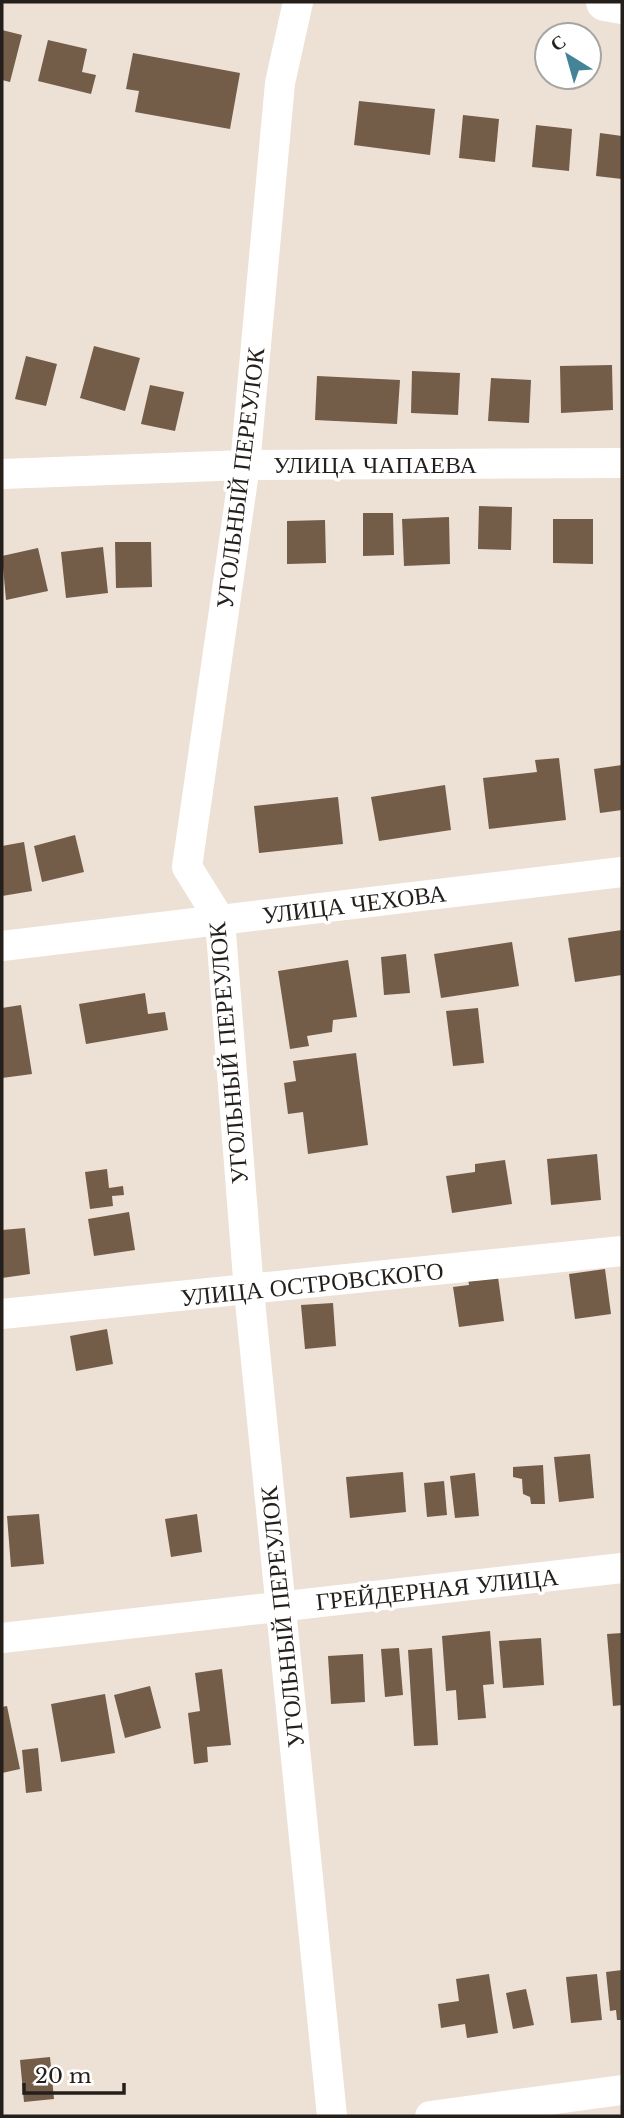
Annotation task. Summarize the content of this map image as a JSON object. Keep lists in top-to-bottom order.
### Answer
{
  "streets": {
    "street": [
      "УЛИЦА ЧАПАЕВА",
      "УГОЛЬНЫЙ ПЕРЕУЛОК",
      "УЛИЦА ЧЕХОВА",
      "УЛИЦА ОСТРОВСКОГО",
      "ГРЕЙДЕРНАЯ УЛИЦА"
    ]
  },
  "crossings": [
    ["УЛИЦА ЧАПАЕВА", "УГОЛЬНЫЙ ПЕРЕУЛОК"],
    ["УГОЛЬНЫЙ ПЕРЕУЛОК", "УЛИЦА ЧЕХОВА"],
    ["УГОЛЬНЫЙ ПЕРЕУЛОК", "УЛИЦА ОСТРОВСКОГО"],
    ["УГОЛЬНЫЙ ПЕРЕУЛОК", "ГРЕЙДЕРНАЯ УЛИЦА"]
  ],
  "scale_bar": "20 m",
  "north": "top left"
}
